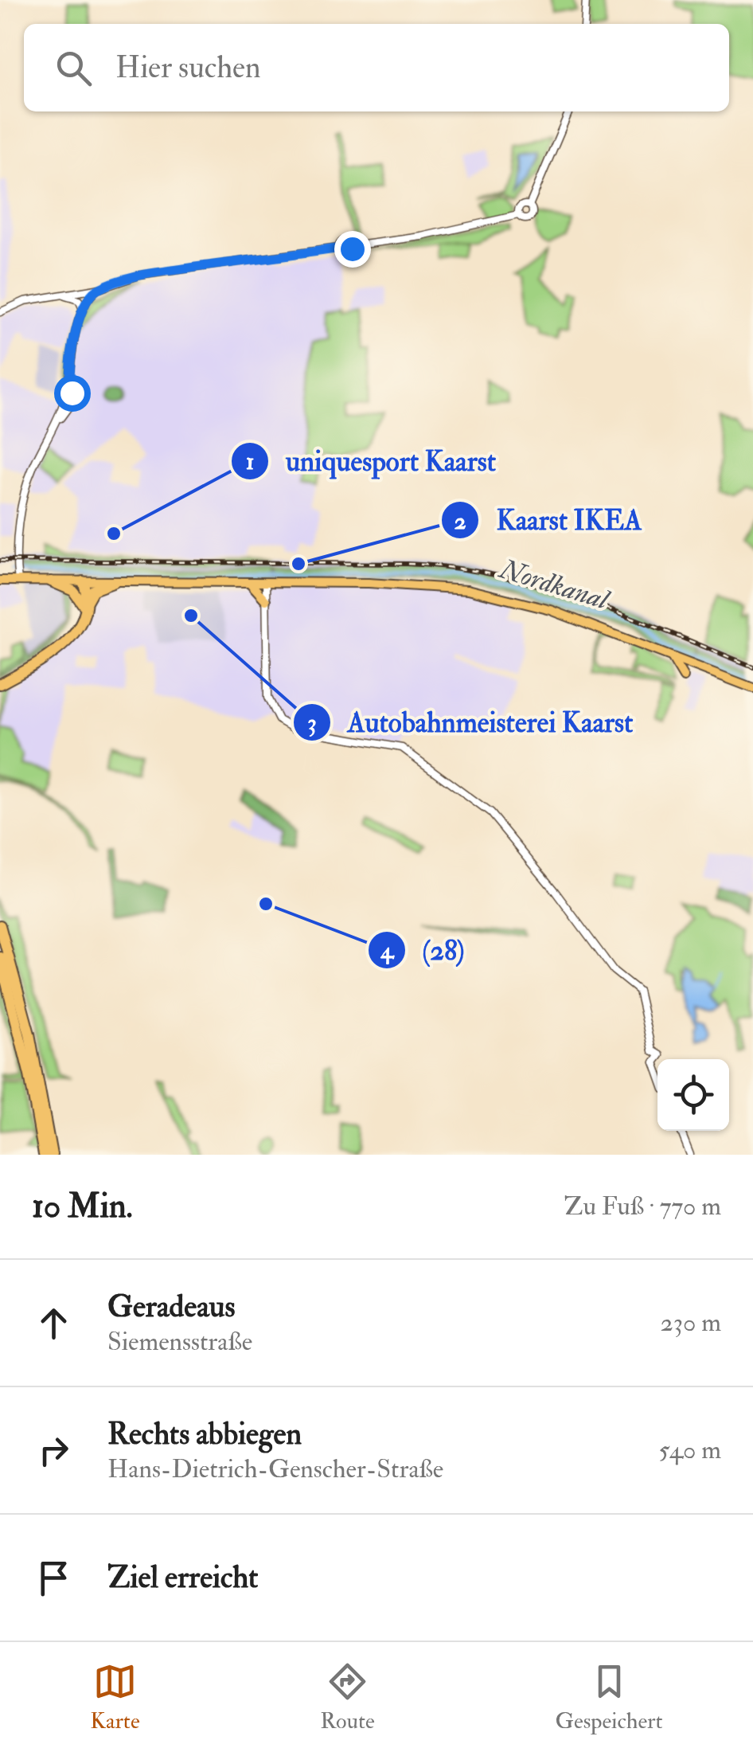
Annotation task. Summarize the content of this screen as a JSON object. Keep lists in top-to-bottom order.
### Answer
{
  "water": ["Nordkanal"],
  "places": [
    "uniquesport Kaarst",
    "Kaarst IKEA",
    "Autobahnmeisterei Kaarst",
    "(28)"
  ],
  "page": {
    "search": "Hier suchen",
    "heading": ["10 Min.", "Zu Fuß · 770 m"],
    "list": [
      ["Geradeaus", "Siemensstraße", "230 m"],
      ["Rechts abbiegen", "Hans-Dietrich-Genscher-Straße", "540 m"],
      "Ziel erreicht"
    ],
    "nav": ["Karte", "Route", "Gespeichert"]
  }
}
